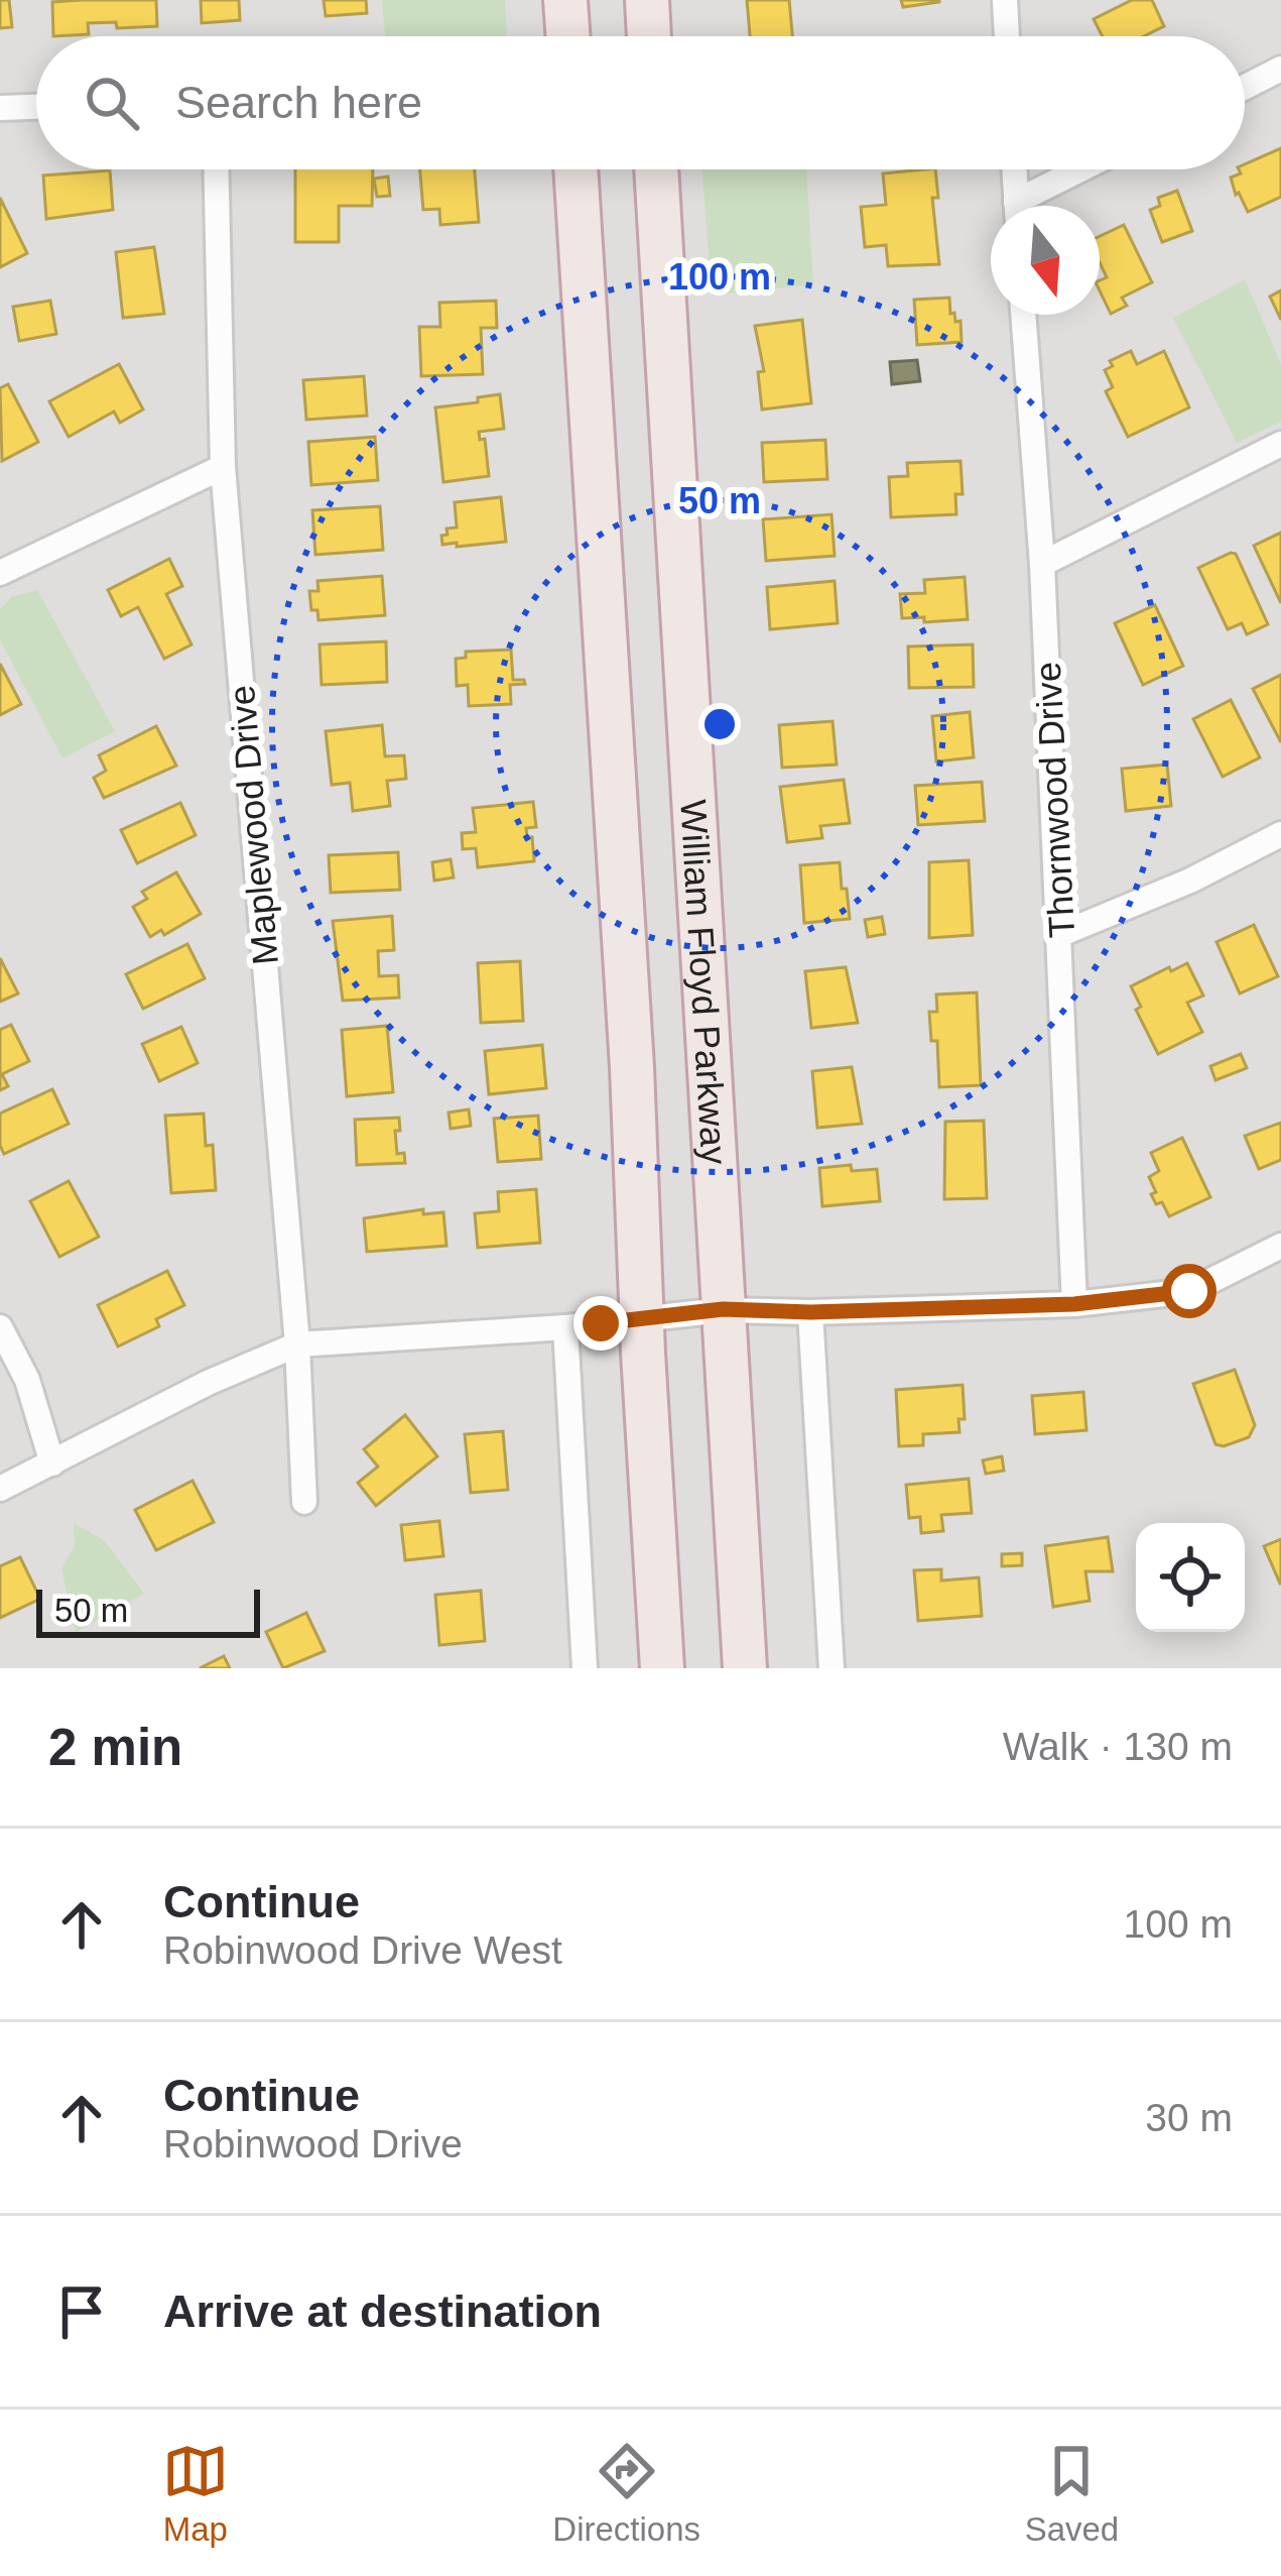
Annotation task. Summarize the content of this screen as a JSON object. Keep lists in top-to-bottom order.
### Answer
{
  "streets": {
    "highway": ["William Floyd Parkway"],
    "street": ["Thornwood Drive", "Maplewood Drive"]
  },
  "scale_bar": "50 m",
  "north": "bottom",
  "page": {
    "search": "Search here",
    "scale": "50 m",
    "heading": ["2 min", "Walk · 130 m"],
    "list": [
      ["Continue", "Robinwood Drive West", "100 m"],
      ["Continue", "Robinwood Drive", "30 m"],
      "Arrive at destination"
    ],
    "nav": ["Map", "Directions", "Saved"]
  },
  "rings": ["100 m", "50 m"]
}
